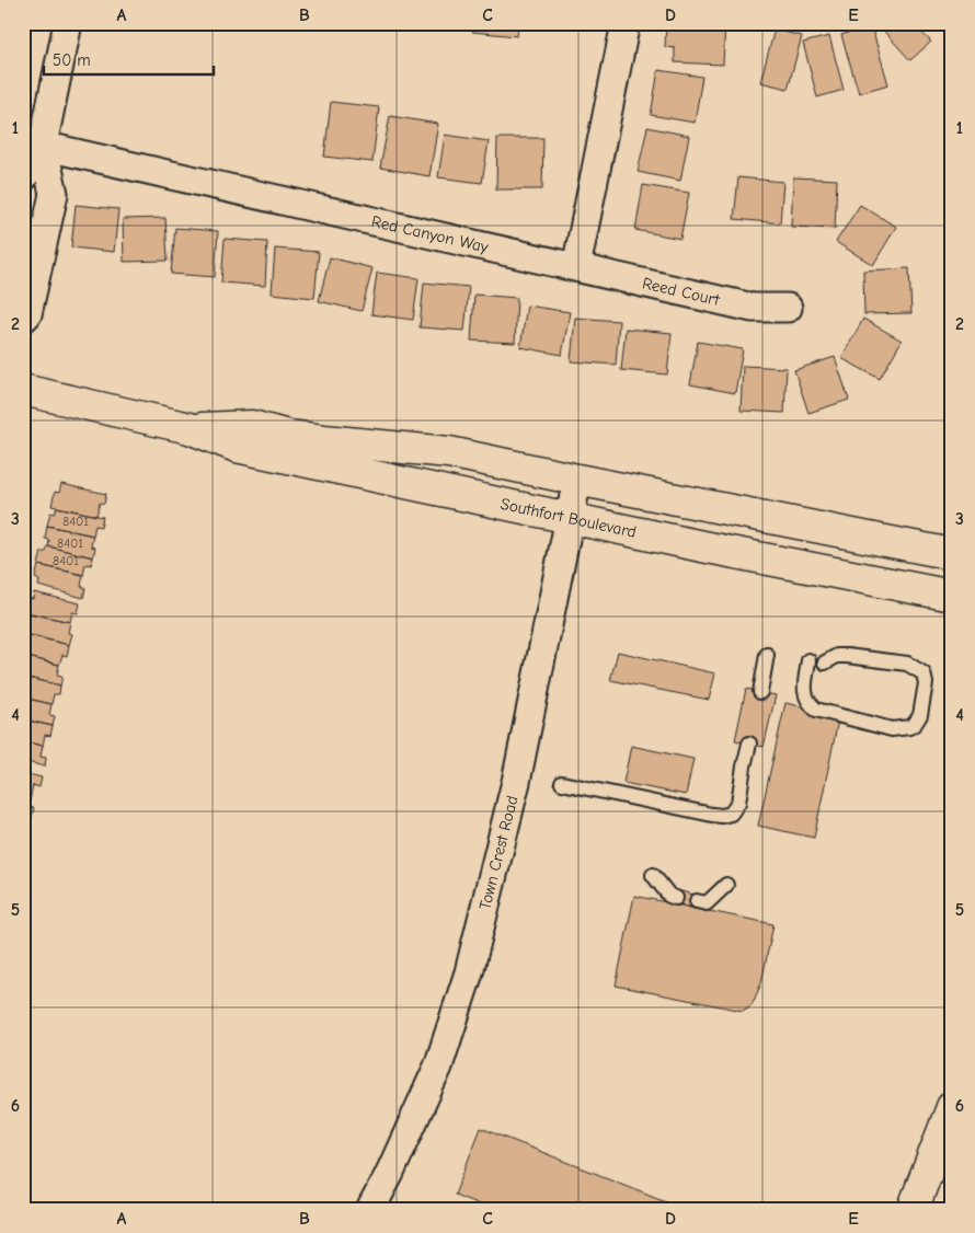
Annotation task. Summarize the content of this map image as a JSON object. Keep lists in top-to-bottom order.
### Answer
{
  "streets": {
    "street": [
      "Red Canyon Way",
      "Reed Court",
      "Southfort Boulevard",
      "Town Crest Road"
    ]
  },
  "crossings": [
    ["Red Canyon Way", "Reed Court"],
    ["Southfort Boulevard", "Town Crest Road"]
  ],
  "house_numbers": ["8401", "8401", "8401"],
  "scale_bar": "50 m",
  "grid": {
    "columns": [
      "A",
      "B",
      "C",
      "D",
      "E"
    ],
    "rows": [
      "1",
      "2",
      "3",
      "4",
      "5",
      "6"
    ]
  }
}
